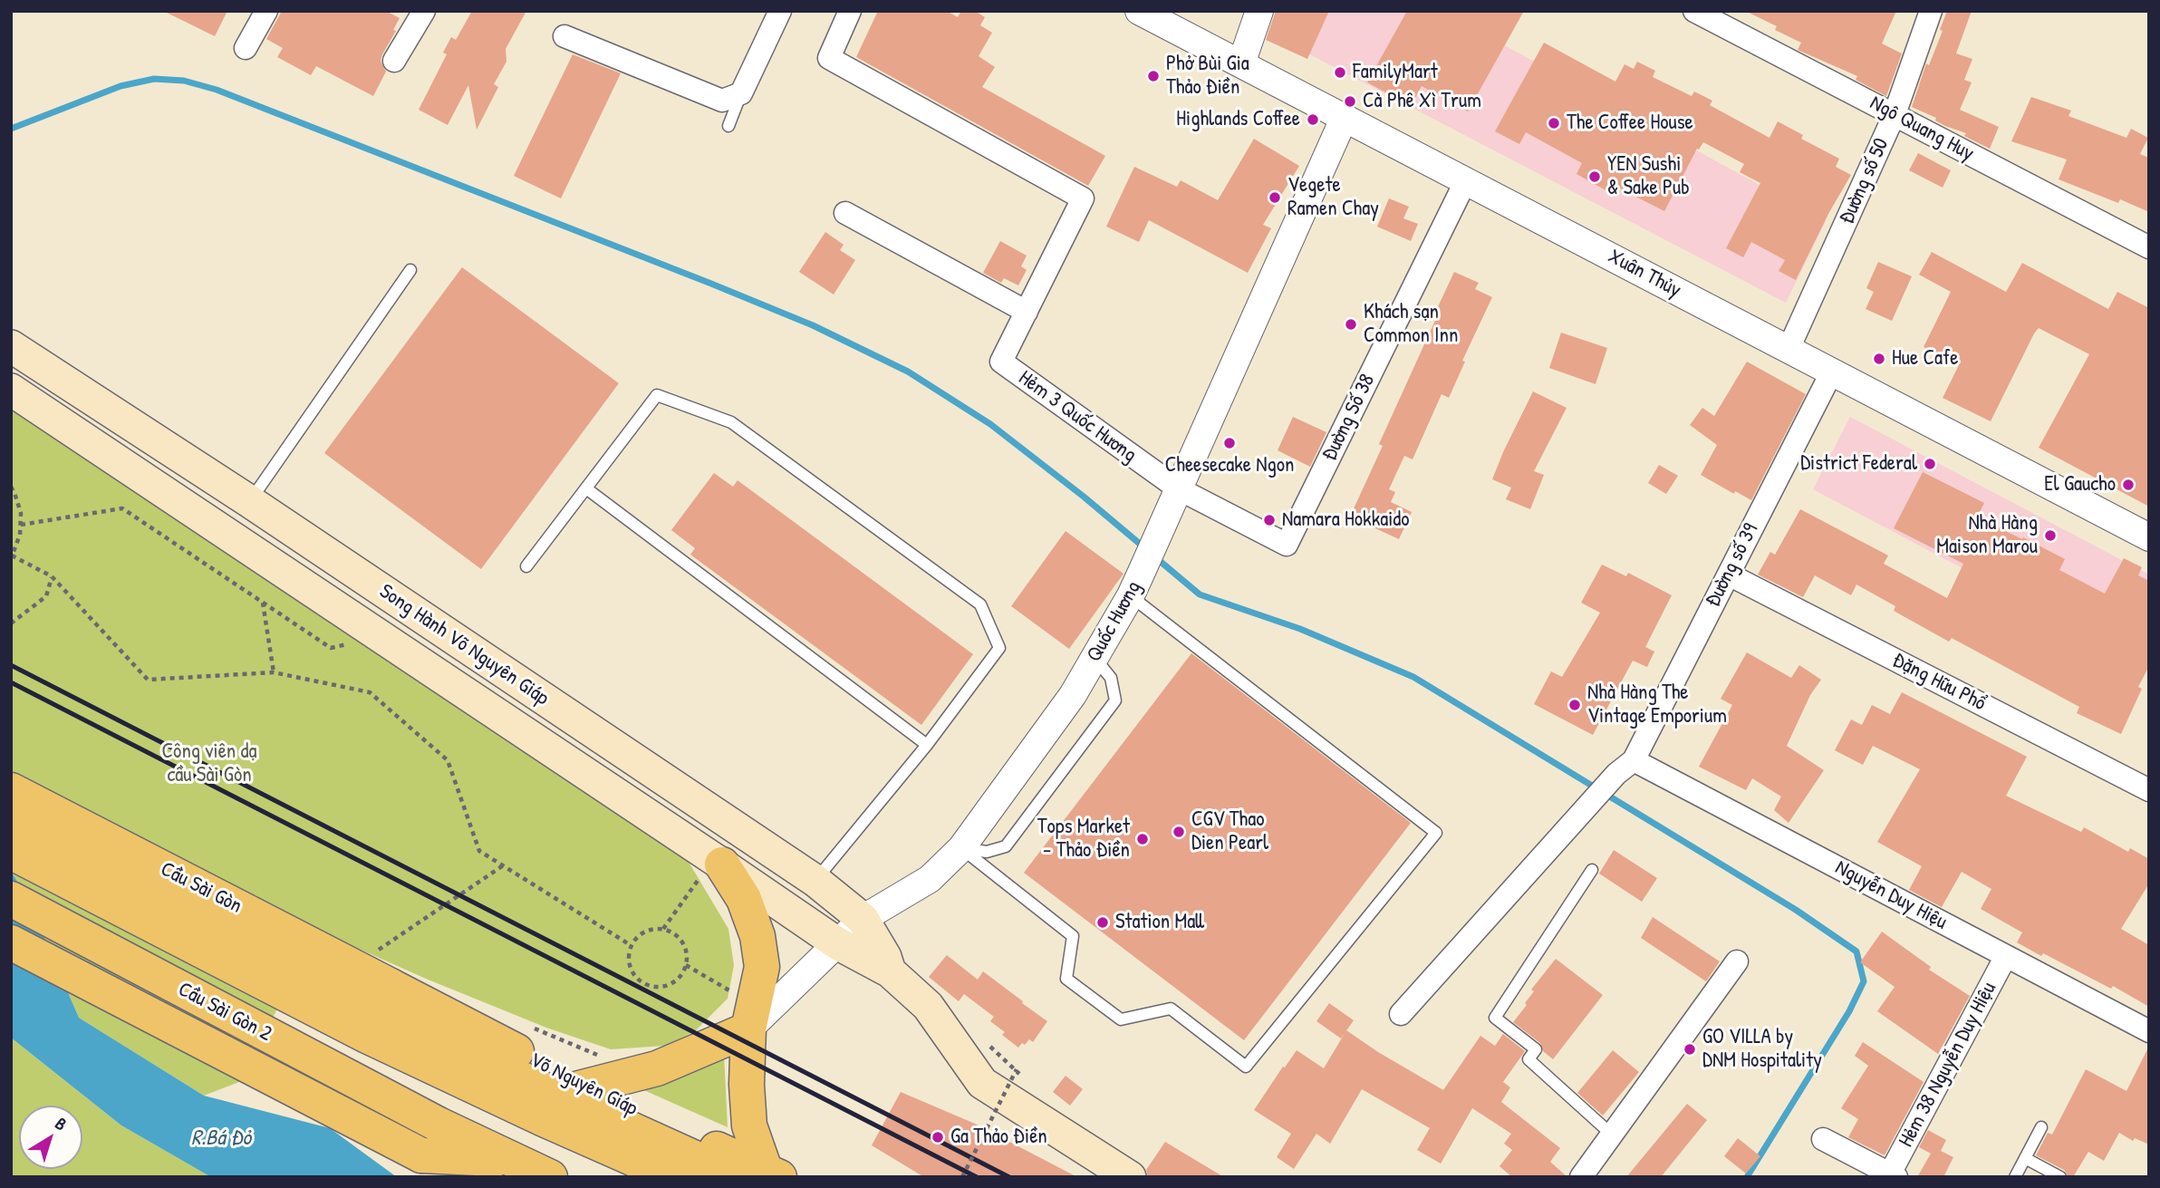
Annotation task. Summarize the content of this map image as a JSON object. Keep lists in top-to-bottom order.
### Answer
{
  "streets": {
    "main road": [
      "Song Hành Võ Nguyên Giáp",
      "Cầu Sài Gòn",
      "Cầu Sài Gòn 2",
      "Võ Nguyên Giáp"
    ],
    "street": [
      "Ngô Quang Huy",
      "Đường số 50",
      "Xuân Thủy",
      "Hẻm 3 Quốc Hương",
      "Đường Số 38",
      "Đường số 39",
      "Quốc Hương",
      "Đặng Hữu Phổ",
      "Nguyễn Duy Hiệu",
      "Hẻm 38 Nguyễn Duy Hiệu"
    ]
  },
  "crossings": [
    ["Ngô Quang Huy", "Đường số 50"],
    ["Đường số 50", "Xuân Thủy"],
    ["Xuân Thủy", "Đường Số 38"],
    ["Xuân Thủy", "Đường số 39"],
    ["Xuân Thủy", "Quốc Hương"],
    ["Hẻm 3 Quốc Hương", "Đường Số 38"],
    ["Hẻm 3 Quốc Hương", "Quốc Hương"],
    ["Đường Số 38", "Quốc Hương"],
    ["Đường số 39", "Đặng Hữu Phổ"],
    ["Đường số 39", "Nguyễn Duy Hiệu"],
    ["Quốc Hương", "Song Hành Võ Nguyên Giáp"],
    ["Cầu Sài Gòn", "Võ Nguyên Giáp"],
    ["Nguyễn Duy Hiệu", "Hẻm 38 Nguyễn Duy Hiệu"]
  ],
  "water": ["R.Bá Đỏ"],
  "parks": ["Công viên dạ cầu Sài Gòn"],
  "places": [
    "FamilyMart",
    "Phở Bùi Gia Thảo Điền",
    "Cà Phê Xì Trum",
    "Highlands Coffee",
    "The Coffee House",
    "YEN Sushi & Sake Pub",
    "Vegete Ramen Chay",
    "Khách sạn Common Inn",
    "Hue Cafe",
    "Cheesecake Ngon",
    "District Federal",
    "El Gaucho",
    "Namara Hokkaido",
    "Nhà Hàng Maison Marou",
    "Nhà Hàng The Vintage Emporium",
    "CGV Thao Dien Pearl",
    "Tops Market - Thảo Điền",
    "Station Mall",
    "GO VILLA by DNM Hospitality",
    "Ga Thảo Điền"
  ],
  "north": "top right"
}
